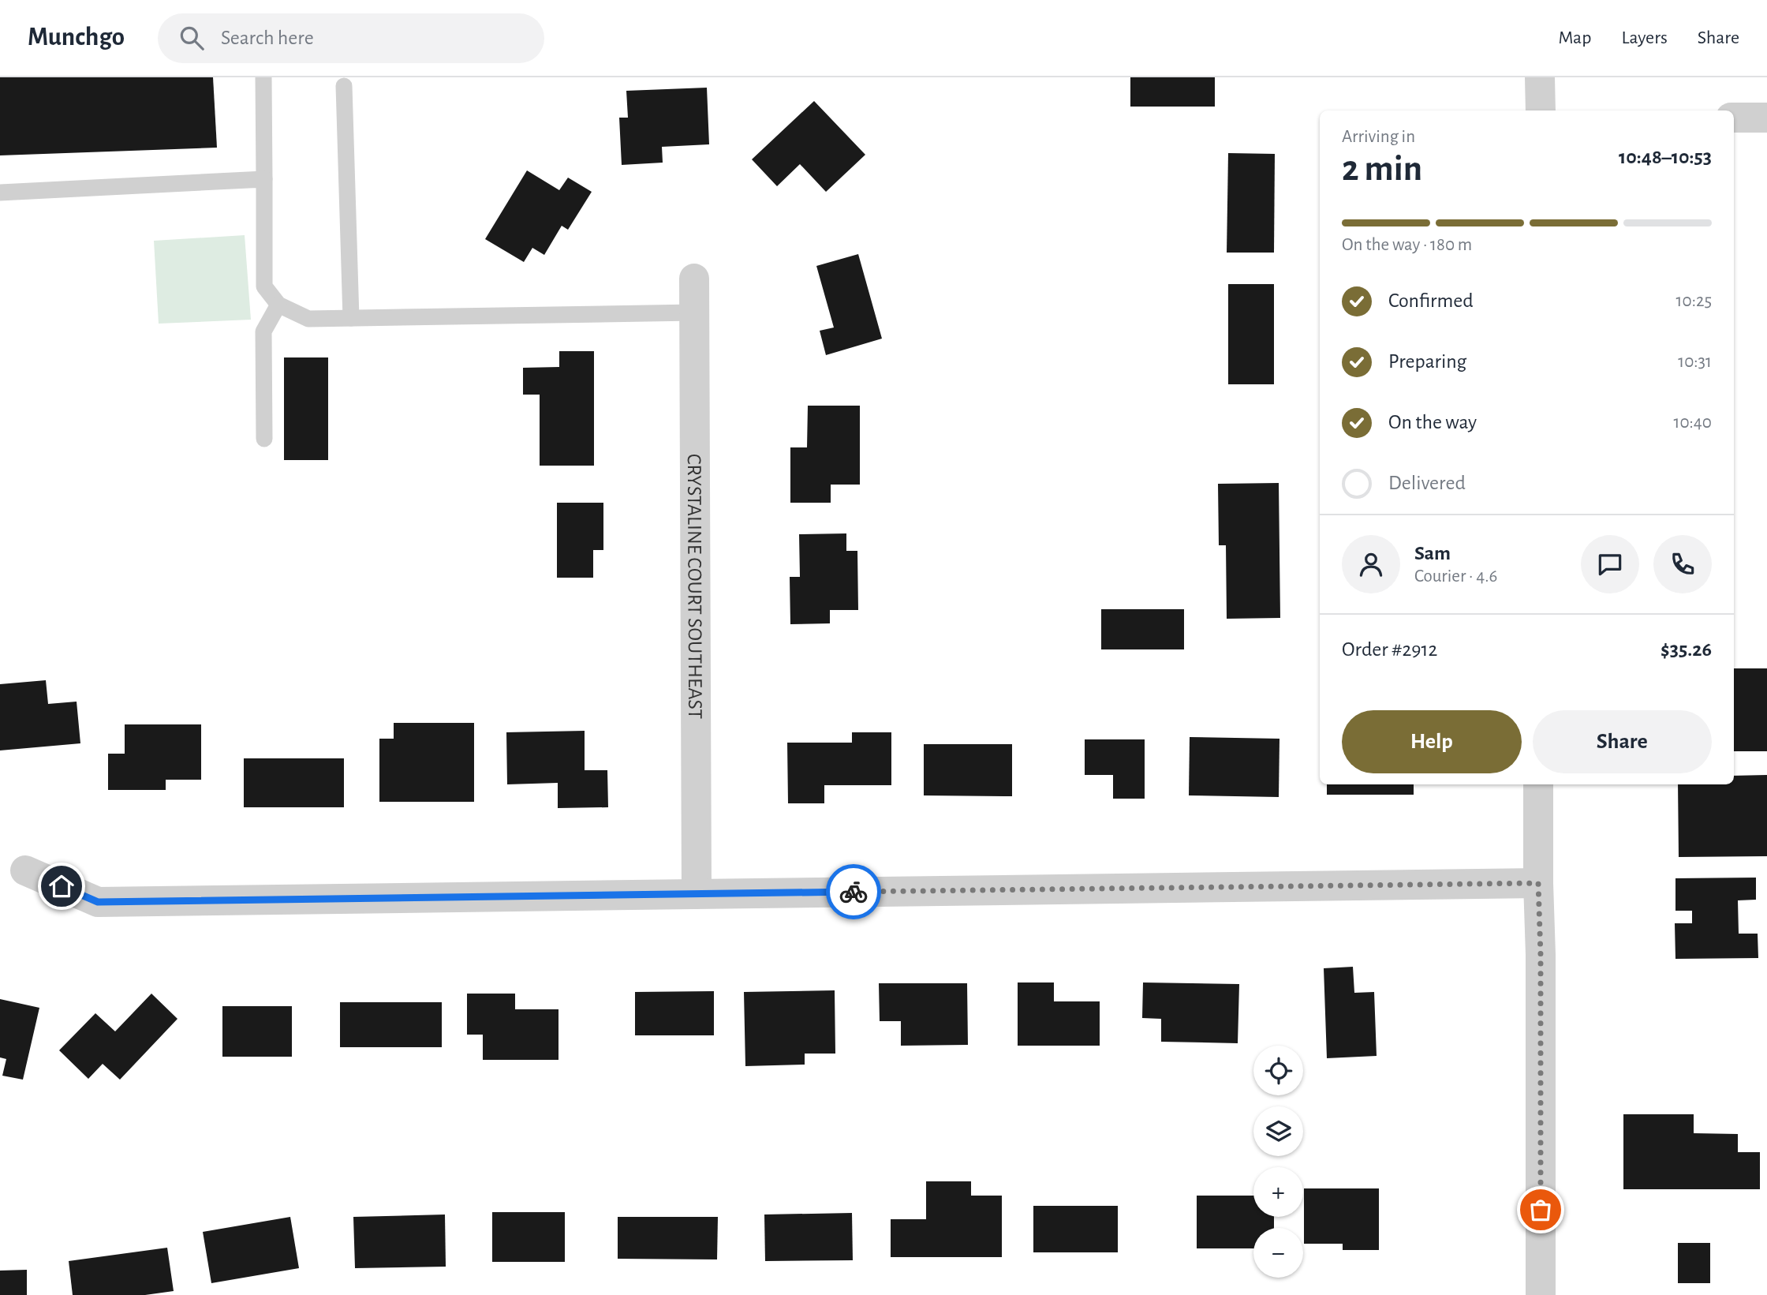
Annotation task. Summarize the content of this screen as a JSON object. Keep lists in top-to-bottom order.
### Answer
{
  "streets": {
    "street": ["CRYSTALINE COURT SOUTHEAST"]
  },
  "page": {
    "header": "Munchgo",
    "search": "Search here",
    "nav": ["Map", "Layers", "Share"],
    "heading": ["2 min", "Arriving in", "10:48–10:53"],
    "panel": [
      "Sam",
      "Courier · 4.6",
      "Order #2912",
      "$35.26"
    ],
    "bar": "On the way · 180 m",
    "list": [
      ["Confirmed", "10:25"],
      ["Preparing", "10:31"],
      ["On the way", "10:40"],
      "Delivered"
    ],
    "buttons": ["Help", "Share"],
    "map_buttons": ["+", "−"]
  }
}
